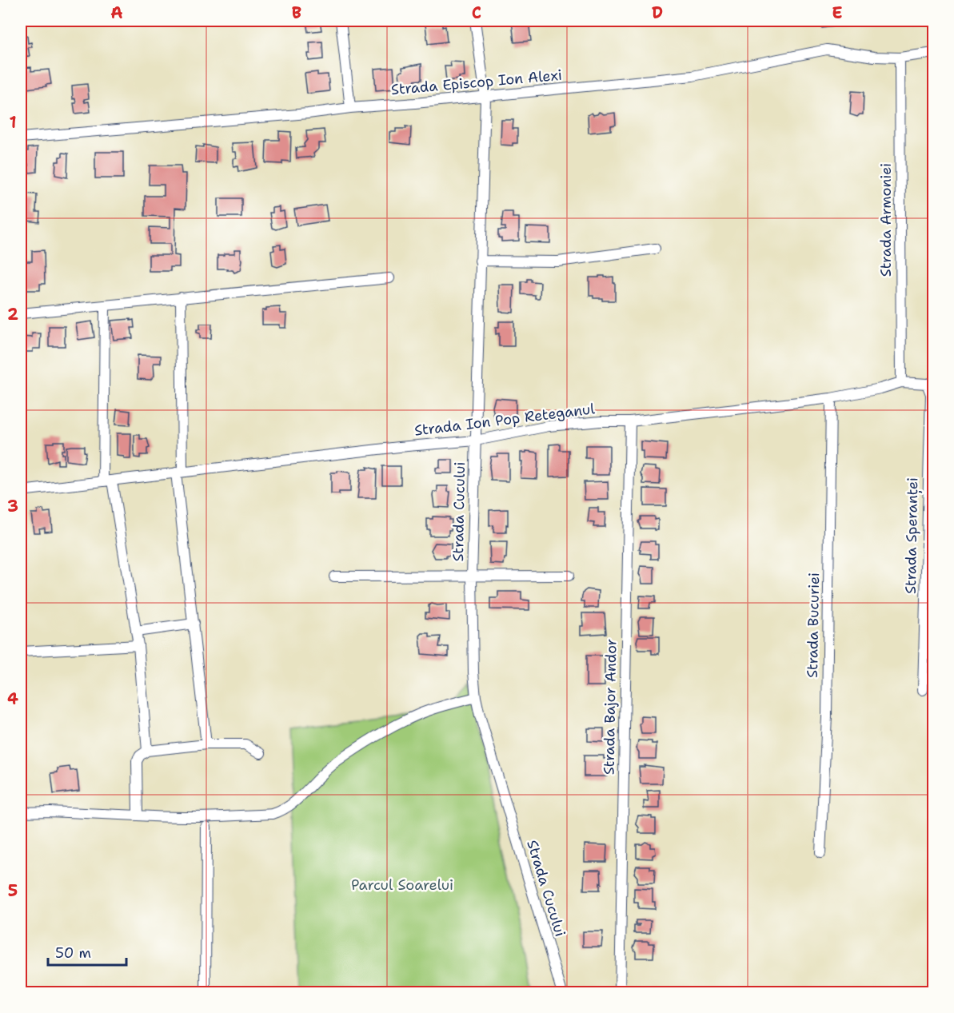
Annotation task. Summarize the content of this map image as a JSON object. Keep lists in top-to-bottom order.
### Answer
{
  "streets": {
    "street": [
      "Strada Episcop Ion Alexi",
      "Strada Armoniei",
      "Strada Ion Pop Reteganul",
      "Strada Cucului",
      "Strada Speranței",
      "Strada Bucuriei",
      "Strada Bajor Andor"
    ]
  },
  "crossings": [
    ["Strada Episcop Ion Alexi", "Strada Armoniei"],
    ["Strada Episcop Ion Alexi", "Strada Cucului"],
    ["Strada Armoniei", "Strada Ion Pop Reteganul"],
    ["Strada Ion Pop Reteganul", "Strada Cucului"],
    ["Strada Ion Pop Reteganul", "Strada Speranței"],
    ["Strada Ion Pop Reteganul", "Strada Bucuriei"],
    ["Strada Ion Pop Reteganul", "Strada Bajor Andor"]
  ],
  "parks": ["Parcul Soarelui"],
  "scale_bar": "50 m",
  "grid": {
    "columns": [
      "A",
      "B",
      "C",
      "D",
      "E"
    ],
    "rows": [
      "1",
      "2",
      "3",
      "4",
      "5"
    ]
  }
}
